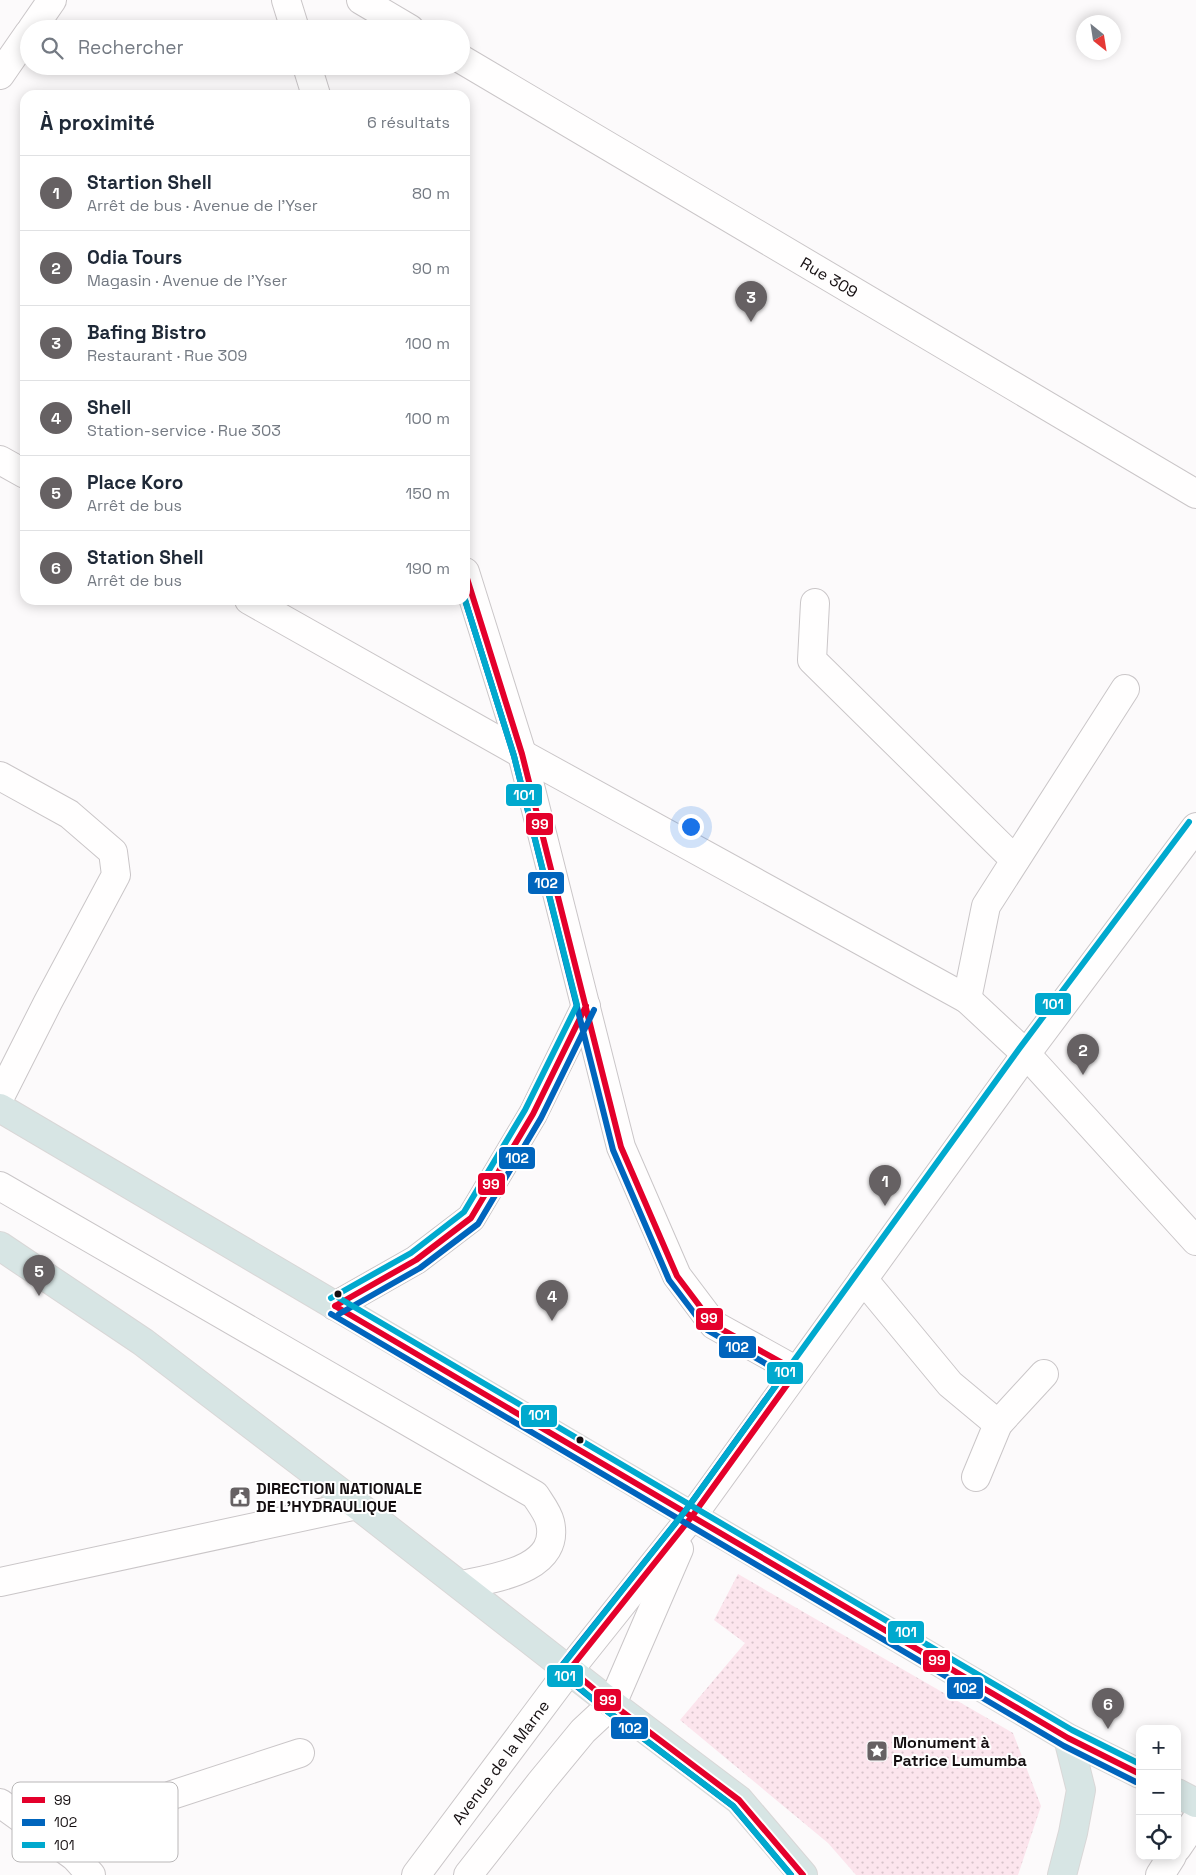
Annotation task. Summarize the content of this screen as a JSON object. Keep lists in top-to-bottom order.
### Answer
{
  "streets": {
    "street": ["Rue 309", "Avenue de la Marne"]
  },
  "places": {
    "public building": ["DIRECTION NATIONALE DE L'HYDRAULIQUE"],
    "place": ["Monument à Patrice Lumumba"]
  },
  "lines": ["transit line 99", "transit line 102", "transit line 101"],
  "legend": ["99", "102", "101"],
  "north": "bottom right",
  "page": {
    "search": "Rechercher",
    "heading": ["À proximité", "6 résultats"],
    "list": [
      {
        "mark": "1",
        "name": "Startion Shell",
        "note": "Arrêt de bus · Avenue de l'Yser",
        "value": "80 m"
      },
      {
        "mark": "2",
        "name": "Odia Tours",
        "note": "Magasin · Avenue de l'Yser",
        "value": "90 m"
      },
      {
        "mark": "3",
        "name": "Bafing Bistro",
        "note": "Restaurant · Rue 309",
        "value": "100 m"
      },
      {
        "mark": "4",
        "name": "Shell",
        "note": "Station-service · Rue 303",
        "value": "100 m"
      },
      {
        "mark": "5",
        "name": "Place Koro",
        "note": "Arrêt de bus",
        "value": "150 m"
      },
      {
        "mark": "6",
        "name": "Station Shell",
        "note": "Arrêt de bus",
        "value": "190 m"
      }
    ],
    "pins": [
      "3",
      "2",
      "1",
      "5",
      "4",
      "6"
    ],
    "map_buttons": ["+", "−"]
  }
}
